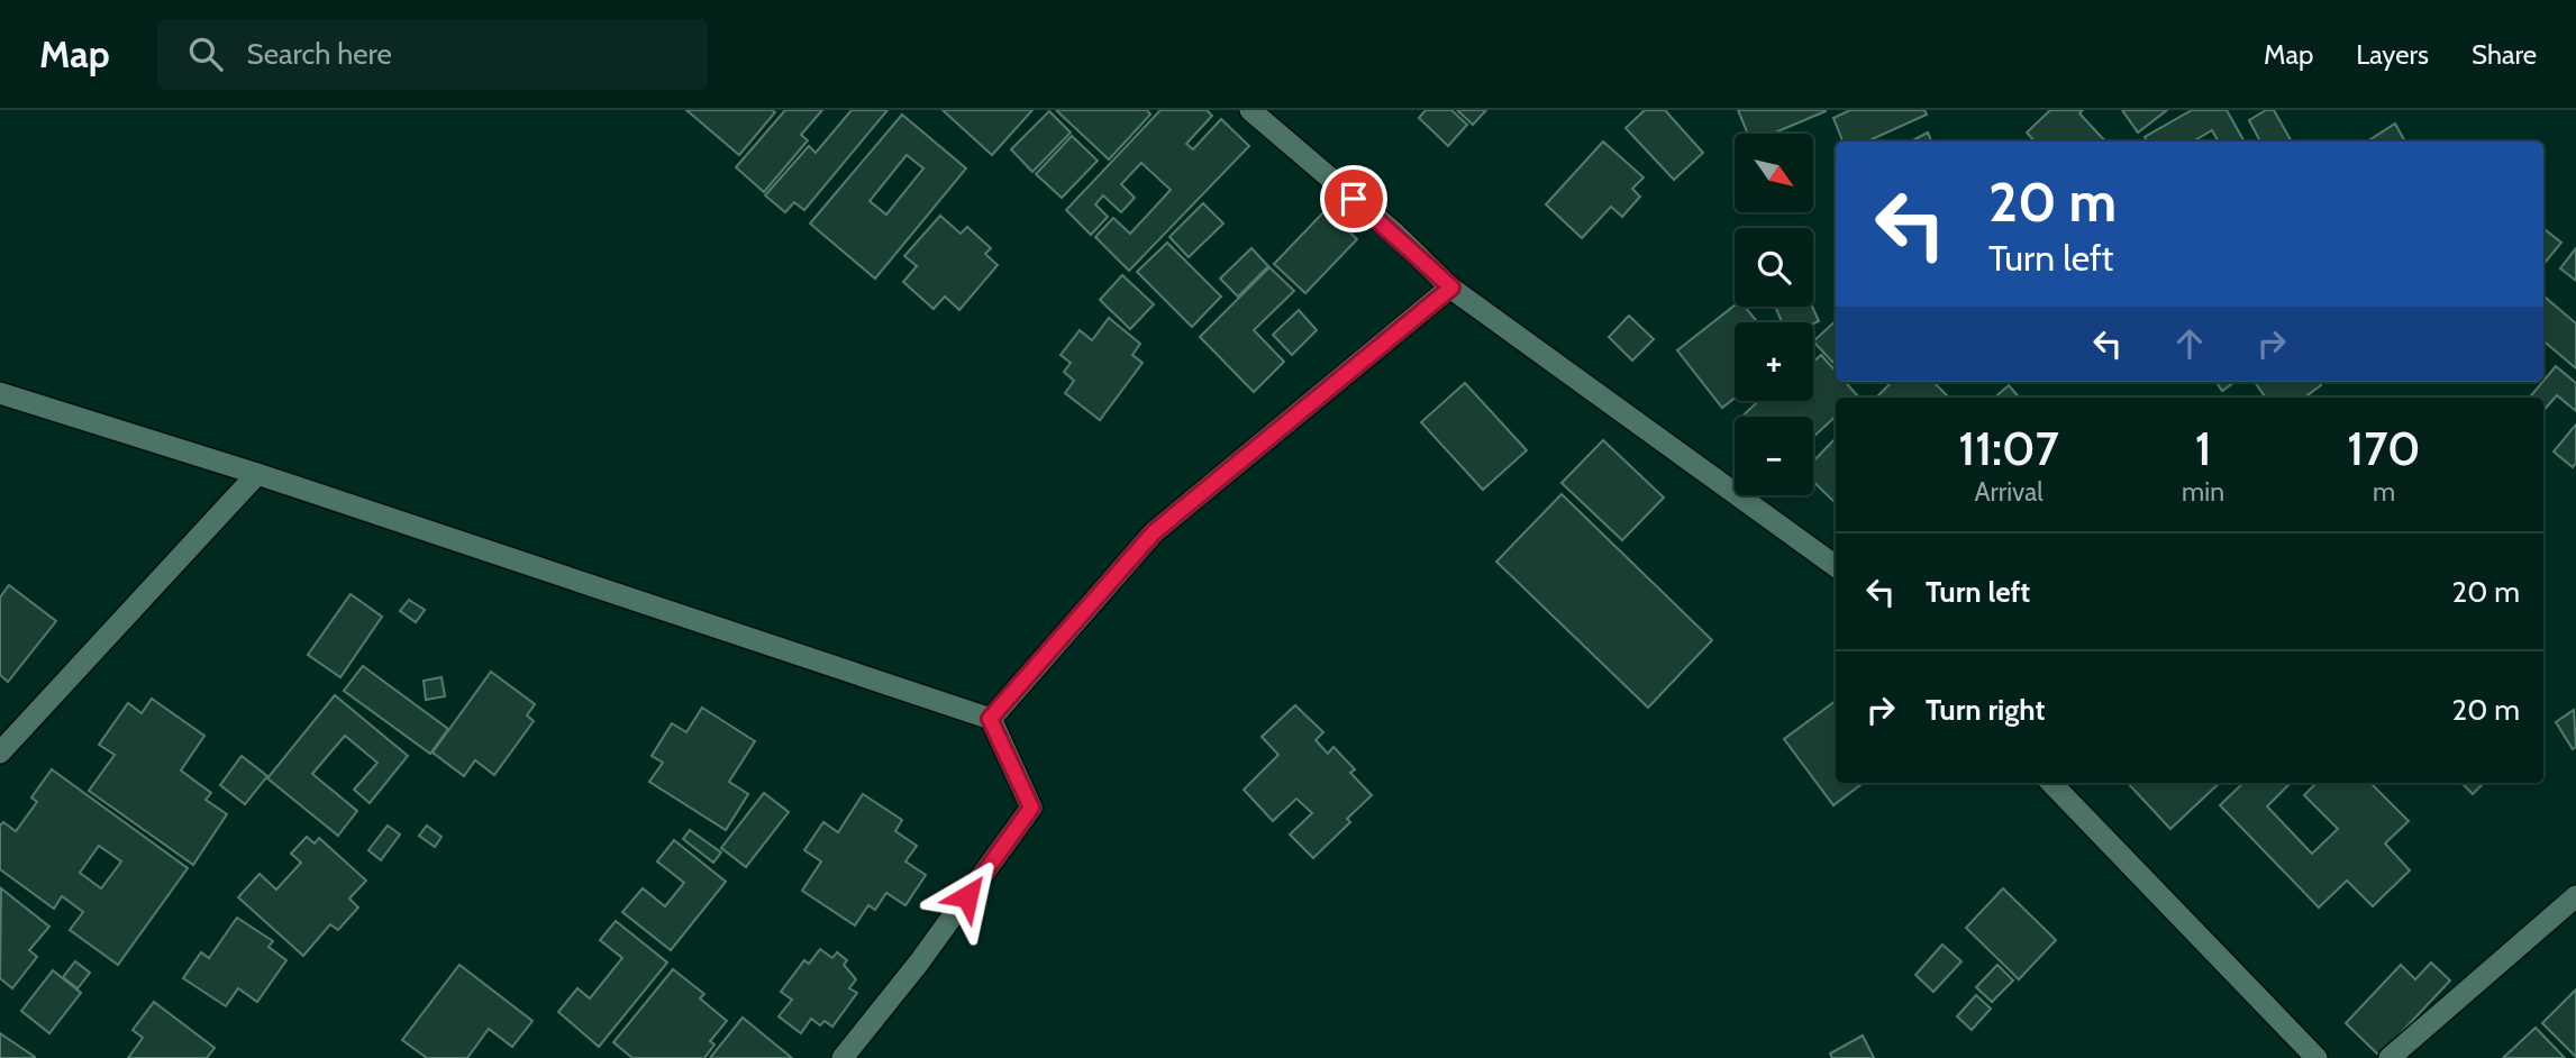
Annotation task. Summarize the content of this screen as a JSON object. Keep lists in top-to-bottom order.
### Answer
{
  "north": "bottom right",
  "page": {
    "header": "Map",
    "search": "Search here",
    "nav": ["Map", "Layers", "Share"],
    "map_buttons": ["+", "−"],
    "turn": ["20 m", "Turn left"],
    "eta": [
      "11:07",
      "Arrival",
      "1",
      "min",
      "170",
      "m"
    ],
    "list": [
      {
        "name": "Turn left",
        "value": "20 m"
      },
      {
        "name": "Turn right",
        "value": "20 m"
      }
    ]
  }
}
